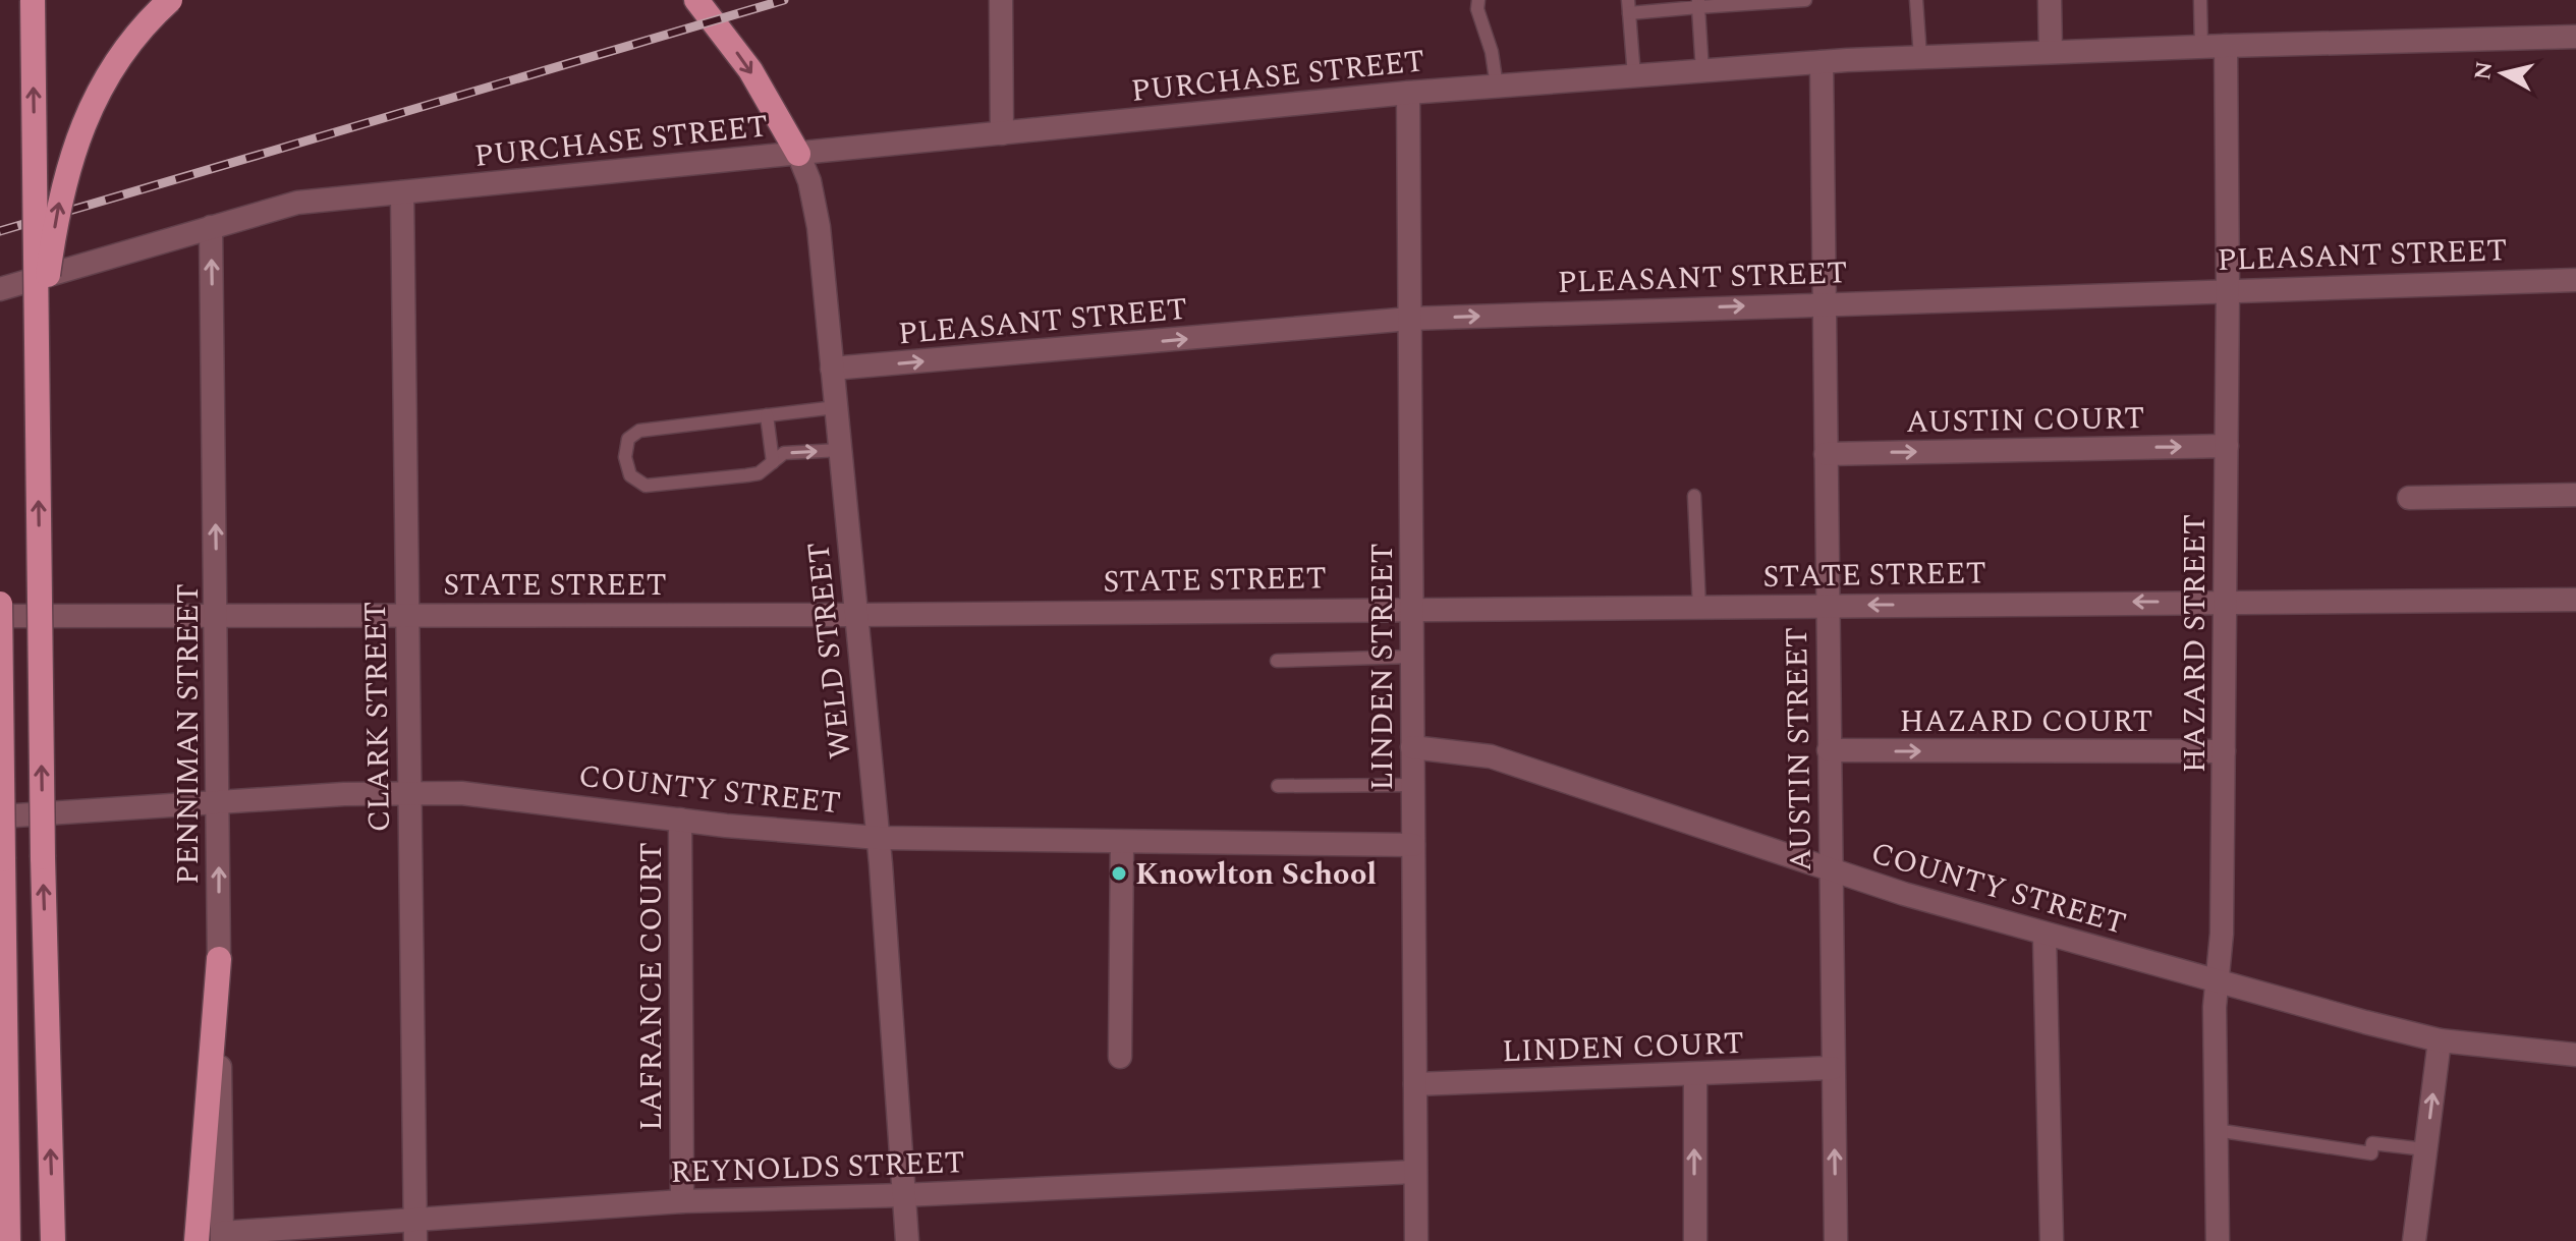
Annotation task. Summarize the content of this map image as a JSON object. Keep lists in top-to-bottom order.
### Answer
{
  "streets": {
    "street": [
      "PURCHASE STREET",
      "PLEASANT STREET",
      "AUSTIN COURT",
      "STATE STREET",
      "HAZARD STREET",
      "WELD STREET",
      "LINDEN STREET",
      "CLARK STREET",
      "HAZARD COURT",
      "PENNIMAN STREET",
      "AUSTIN STREET",
      "COUNTY STREET",
      "LAFRANCE COURT",
      "LINDEN COURT",
      "REYNOLDS STREET"
    ]
  },
  "crossings": [
    ["PURCHASE STREET", "HAZARD STREET"],
    ["PURCHASE STREET", "WELD STREET"],
    ["PURCHASE STREET", "LINDEN STREET"],
    ["PURCHASE STREET", "CLARK STREET"],
    ["PURCHASE STREET", "PENNIMAN STREET"],
    ["PURCHASE STREET", "AUSTIN STREET"],
    ["PLEASANT STREET", "HAZARD STREET"],
    ["PLEASANT STREET", "WELD STREET"],
    ["PLEASANT STREET", "LINDEN STREET"],
    ["PLEASANT STREET", "AUSTIN STREET"],
    ["AUSTIN COURT", "HAZARD STREET"],
    ["AUSTIN COURT", "AUSTIN STREET"],
    ["STATE STREET", "HAZARD STREET"],
    ["STATE STREET", "WELD STREET"],
    ["STATE STREET", "LINDEN STREET"],
    ["STATE STREET", "CLARK STREET"],
    ["STATE STREET", "PENNIMAN STREET"],
    ["STATE STREET", "AUSTIN STREET"],
    ["HAZARD STREET", "HAZARD COURT"],
    ["HAZARD STREET", "COUNTY STREET"],
    ["WELD STREET", "COUNTY STREET"],
    ["WELD STREET", "REYNOLDS STREET"],
    ["LINDEN STREET", "COUNTY STREET"],
    ["LINDEN STREET", "LINDEN COURT"],
    ["LINDEN STREET", "REYNOLDS STREET"],
    ["CLARK STREET", "COUNTY STREET"],
    ["CLARK STREET", "REYNOLDS STREET"],
    ["HAZARD COURT", "AUSTIN STREET"],
    ["PENNIMAN STREET", "COUNTY STREET"],
    ["PENNIMAN STREET", "REYNOLDS STREET"],
    ["AUSTIN STREET", "COUNTY STREET"],
    ["AUSTIN STREET", "LINDEN COURT"],
    ["COUNTY STREET", "LAFRANCE COURT"],
    ["LAFRANCE COURT", "REYNOLDS STREET"]
  ],
  "one_way": [
    "PLEASANT STREET",
    "AUSTIN COURT",
    "HAZARD COURT",
    "PENNIMAN STREET"
  ],
  "places": ["Knowlton School"],
  "north": "left"
}
